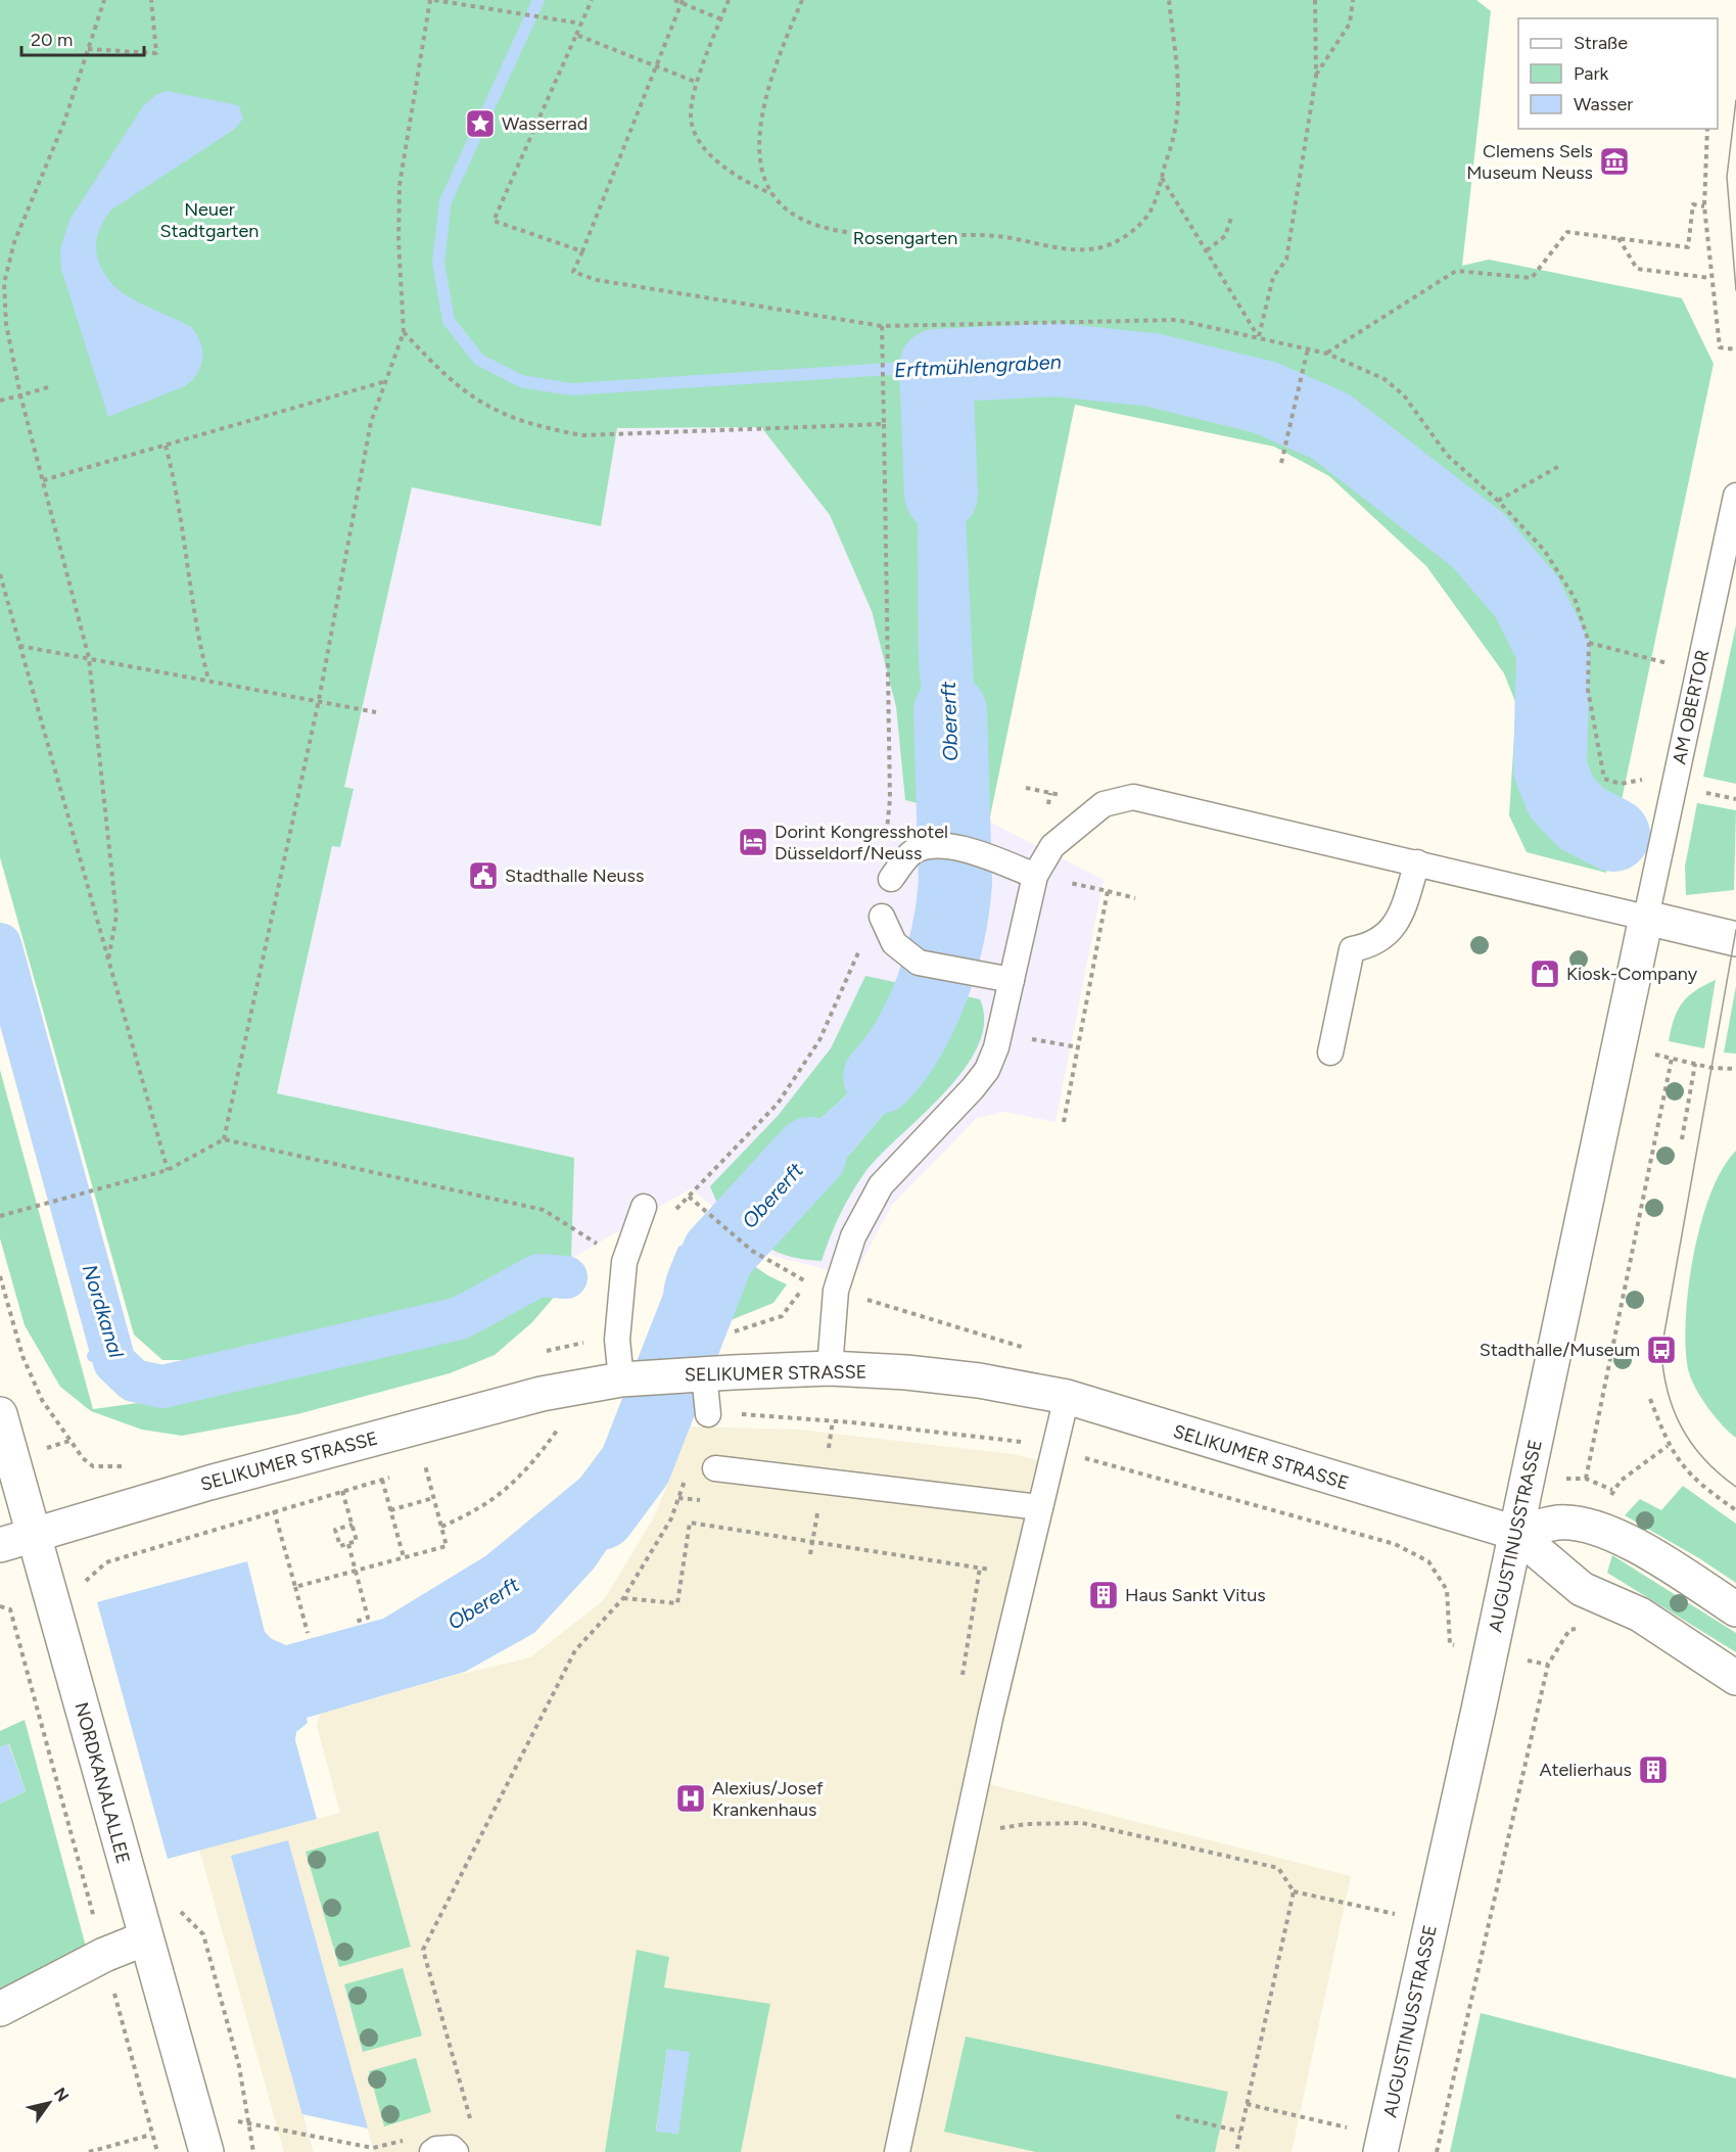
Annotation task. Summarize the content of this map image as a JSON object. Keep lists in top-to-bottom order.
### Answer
{
  "streets": {
    "street": ["SELIKUMER STRASSE", "AUGUSTINUSSTRASSE", "NORDKANALALLEE"],
    "lane": ["AM OBERTOR"]
  },
  "crossings": [
    ["AM OBERTOR", "AUGUSTINUSSTRASSE"],
    ["SELIKUMER STRASSE", "AUGUSTINUSSTRASSE"],
    ["SELIKUMER STRASSE", "NORDKANALALLEE"]
  ],
  "water": ["Erftmühlengraben", "Obererft", "Nordkanal"],
  "parks": ["Neuer Stadtgarten", "Rosengarten"],
  "places": {
    "place": ["Wasserrad"],
    "museum": ["Clemens Sels Museum Neuss"],
    "hotel": ["Dorint Kongresshotel Düsseldorf/Neuss"],
    "public building": ["Stadthalle Neuss"],
    "shop": ["Kiosk-Company"],
    "bus stop": ["Stadthalle/Museum"],
    "building": ["Haus Sankt Vitus", "Atelierhaus"],
    "hospital": ["Alexius/Josef Krankenhaus"]
  },
  "legend": ["Straße", "Park", "Wasser"],
  "scale_bar": "20 m",
  "north": "top right"
}
